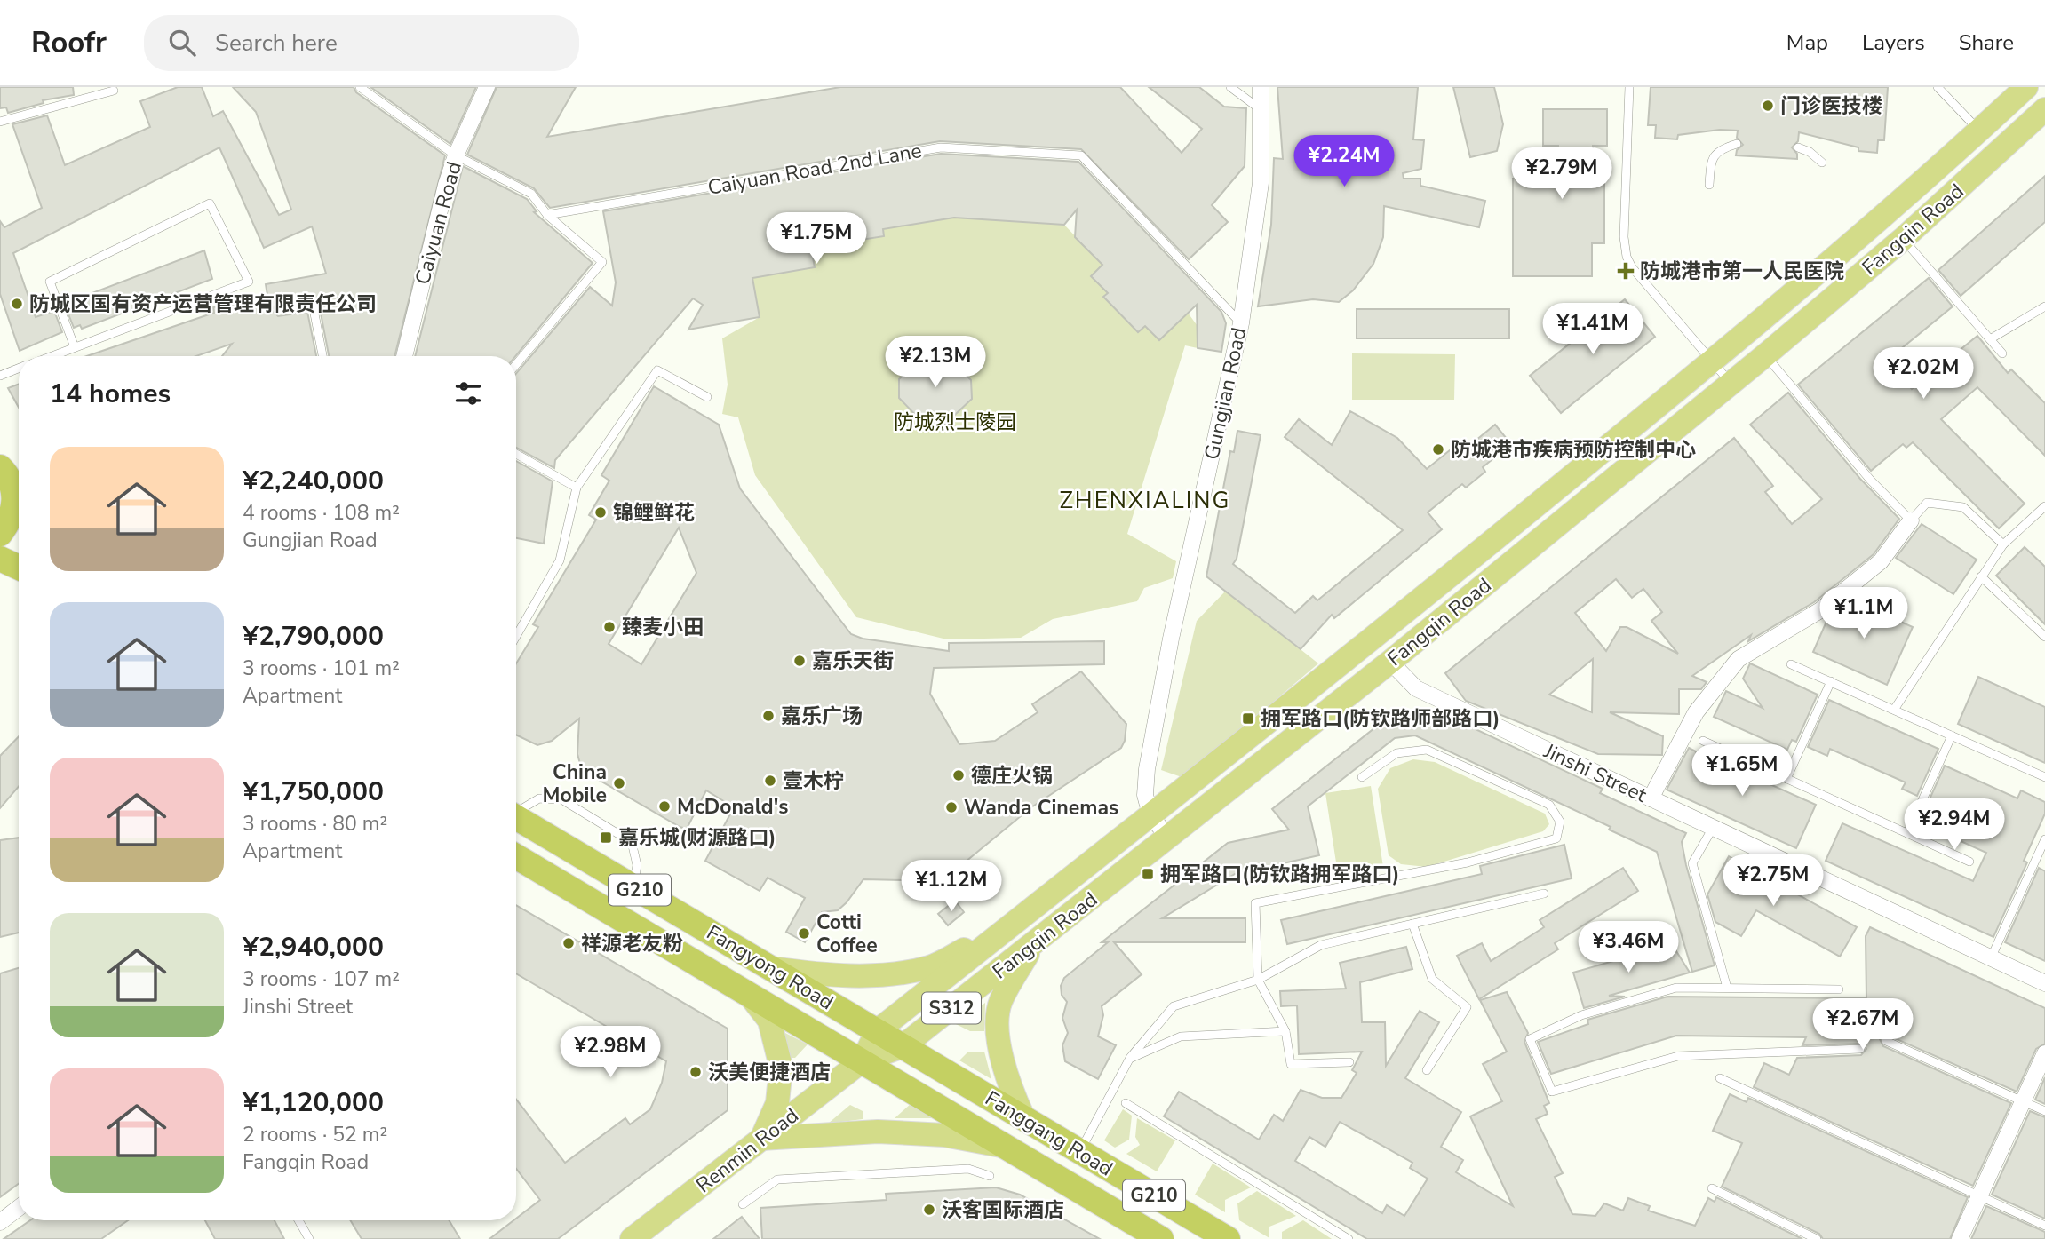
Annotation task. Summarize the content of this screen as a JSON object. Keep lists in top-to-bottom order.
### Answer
{
  "streets": {
    "highway": ["G210", "Fangyong Road", "Fanggang Road"],
    "main road": ["Fangqin Road", "S312", "Renmin Road"],
    "street": ["Caiyuan Road", "Gungjian Road", "Jinshi Street"],
    "lane": ["Caiyuan Road 2nd Lane"]
  },
  "crossings": [
    ["Caiyuan Road 2nd Lane", "Gungjian Road"],
    ["Fangqin Road", "Gungjian Road"],
    ["Fangqin Road", "Jinshi Street"],
    ["Fangqin Road", "Fangyong Road"],
    ["Fangqin Road", "Fanggang Road"],
    ["Fangqin Road", "Renmin Road"],
    ["Fangyong Road", "Fanggang Road"],
    ["Fangyong Road", "Renmin Road"],
    ["Fanggang Road", "Renmin Road"]
  ],
  "districts": ["ZHENXIALING"],
  "parks": ["防城烈士陵园"],
  "places": {
    "other": [
      "门诊医技楼",
      "防城区国有资产运营管理有限责任公司",
      "防城港市疾病预防控制中心",
      "锦鲤鲜花",
      "臻麦小田",
      "嘉乐天街",
      "嘉乐广场",
      "德庄火锅",
      "壹木柠",
      "China Mobile",
      "McDonald's",
      "Wanda Cinemas",
      "Cotti Coffee",
      "祥源老友粉",
      "沃美便捷酒店",
      "沃客国际酒店"
    ],
    "health": ["防城港市第一人民医院"],
    "transit": ["拥军路口(防钦路师部路口)", "嘉乐城(财源路口)", "拥军路口(防钦路拥军路口)"]
  },
  "page": {
    "header": "Roofr",
    "search": "Search here",
    "nav": ["Map", "Layers", "Share"],
    "price": [
      "¥2.24M",
      "¥2.79M",
      "¥1.75M",
      "¥1.41M",
      "¥2.13M",
      "¥2.02M",
      "¥1.1M",
      "¥1.65M",
      "¥2.94M",
      "¥2.75M",
      "¥1.12M",
      "¥3.46M",
      "¥2.67M",
      "¥2.98M"
    ],
    "heading": "14 homes",
    "list": [
      {
        "name": "¥2,240,000",
        "note": "4 rooms · 108 m² · Gungjian Road"
      },
      {
        "name": "¥2,790,000",
        "note": "3 rooms · 101 m² · Apartment"
      },
      {
        "name": "¥1,750,000",
        "note": "3 rooms · 80 m² · Apartment"
      },
      {
        "name": "¥2,940,000",
        "note": "3 rooms · 107 m² · Jinshi Street"
      },
      {
        "name": "¥1,120,000",
        "note": "2 rooms · 52 m² · Fangqin Road"
      }
    ]
  }
}
